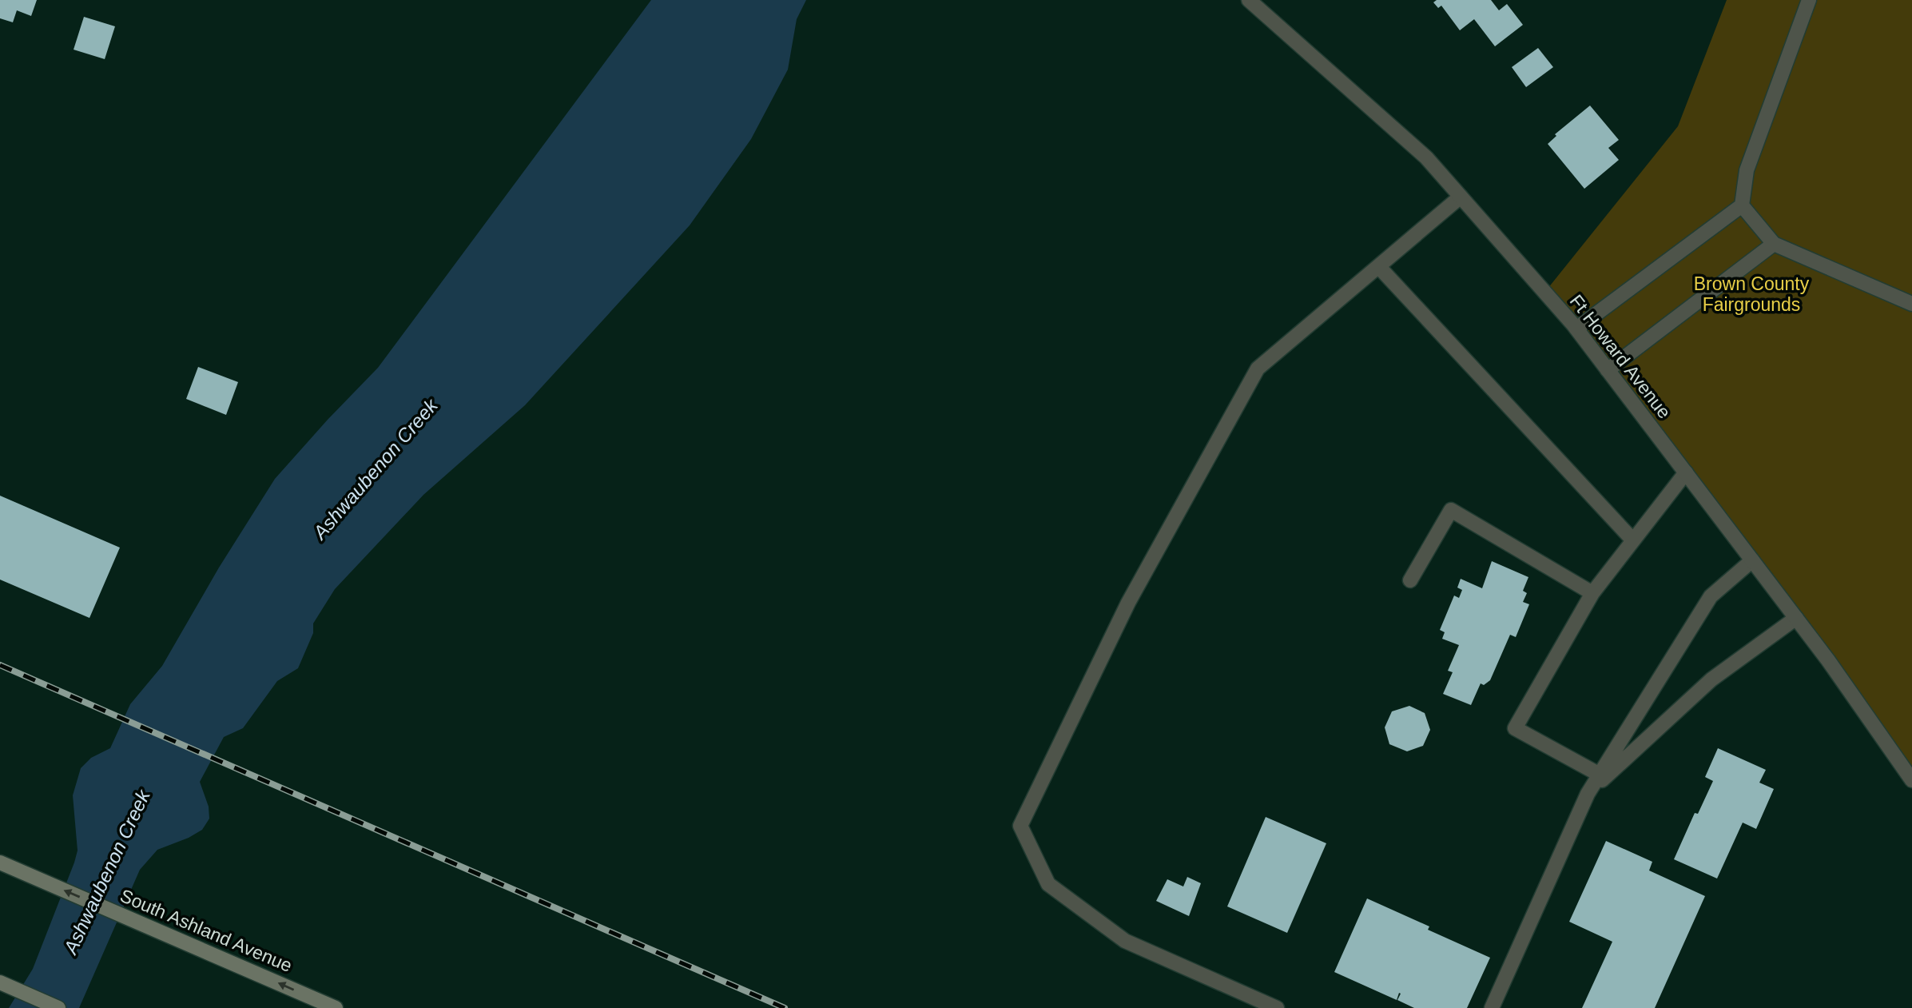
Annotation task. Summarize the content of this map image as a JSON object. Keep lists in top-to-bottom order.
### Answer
{
  "streets": {
    "main road": ["South Ashland Avenue"],
    "street": ["Ft Howard Avenue"]
  },
  "one_way": ["South Ashland Avenue"],
  "water": ["Ashwaubenon Creek"],
  "parks": ["Brown County Fairgrounds"]
}
